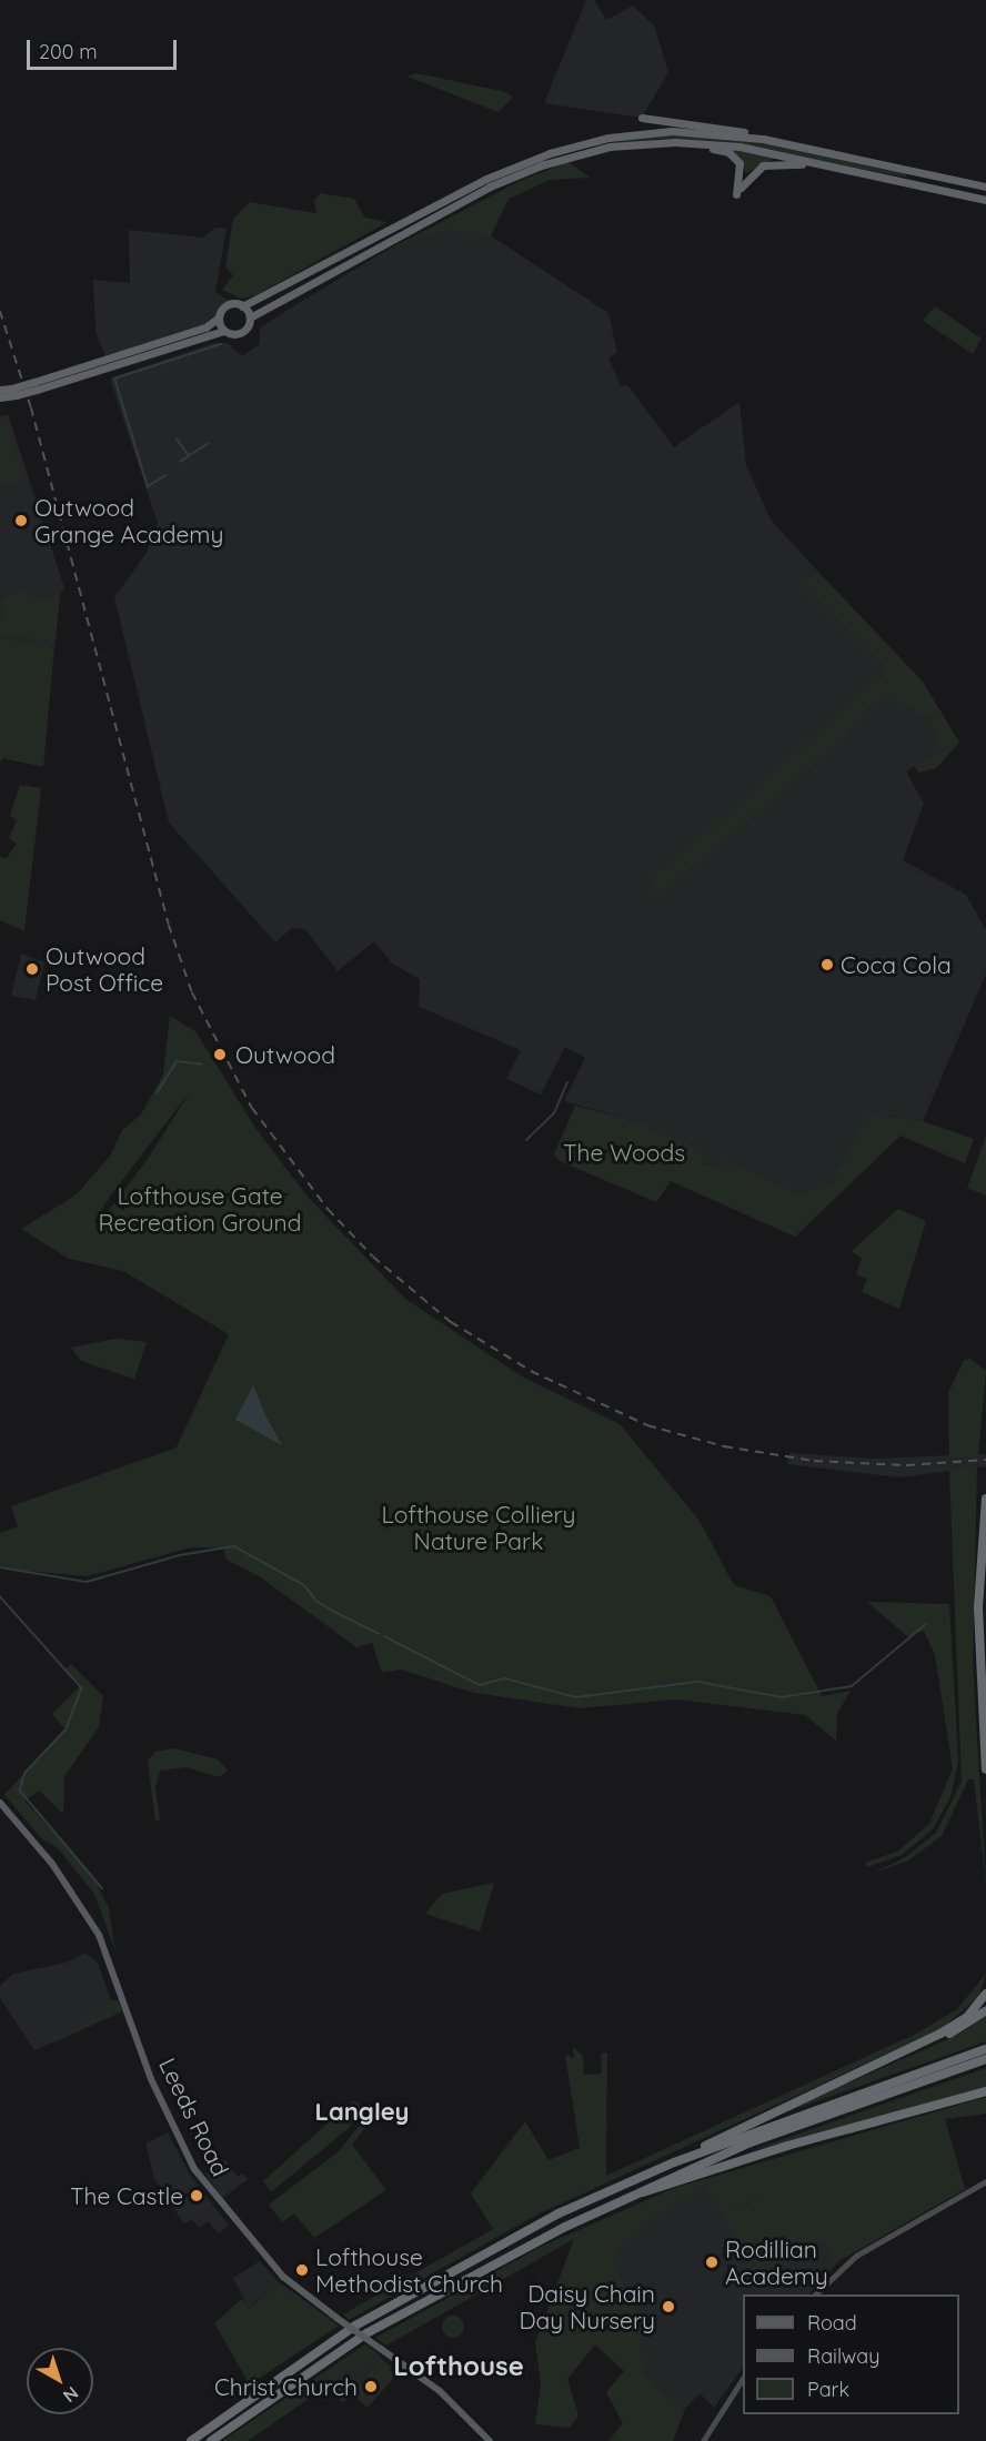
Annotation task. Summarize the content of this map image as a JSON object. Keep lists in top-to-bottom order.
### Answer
{
  "streets": {
    "main road": ["Leeds Road"]
  },
  "districts": ["Langley", "Lofthouse"],
  "parks": ["The Woods", "Lofthouse Gate Recreation Ground", "Lofthouse Colliery Nature Park"],
  "places": [
    "Outwood Grange Academy",
    "Coca Cola",
    "Outwood Post Office",
    "Outwood",
    "The Castle",
    "Rodillian Academy",
    "Lofthouse Methodist Church",
    "Daisy Chain Day Nursery",
    "Christ Church"
  ],
  "legend": ["Road", "Railway", "Park"],
  "scale_bar": "200 m",
  "north": "bottom right"
}
